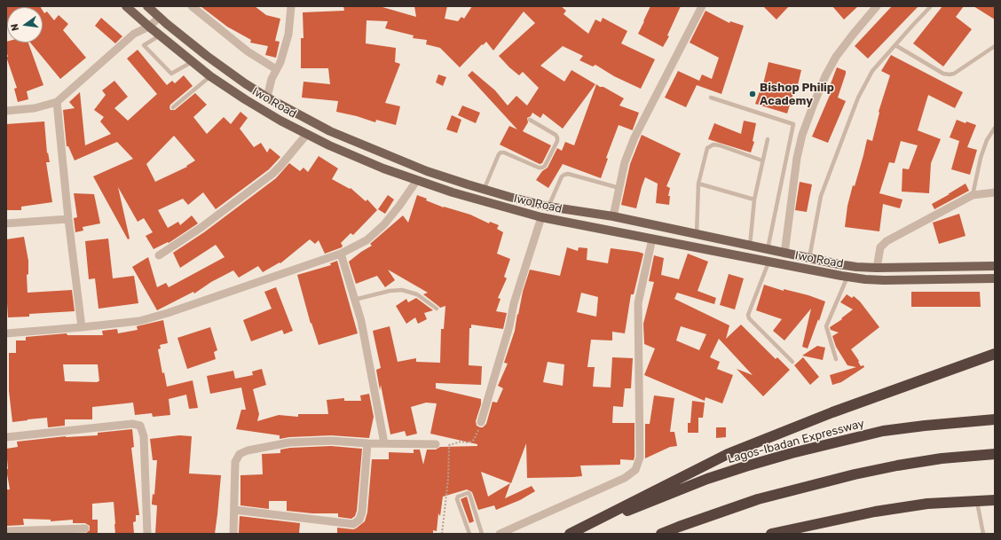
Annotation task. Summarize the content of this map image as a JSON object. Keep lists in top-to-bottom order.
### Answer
{
  "streets": {
    "highway": ["Lagos-Ibadan Expressway"],
    "main road": ["Iwo Road"]
  },
  "places": ["Bishop Philip Academy"],
  "north": "left"
}
